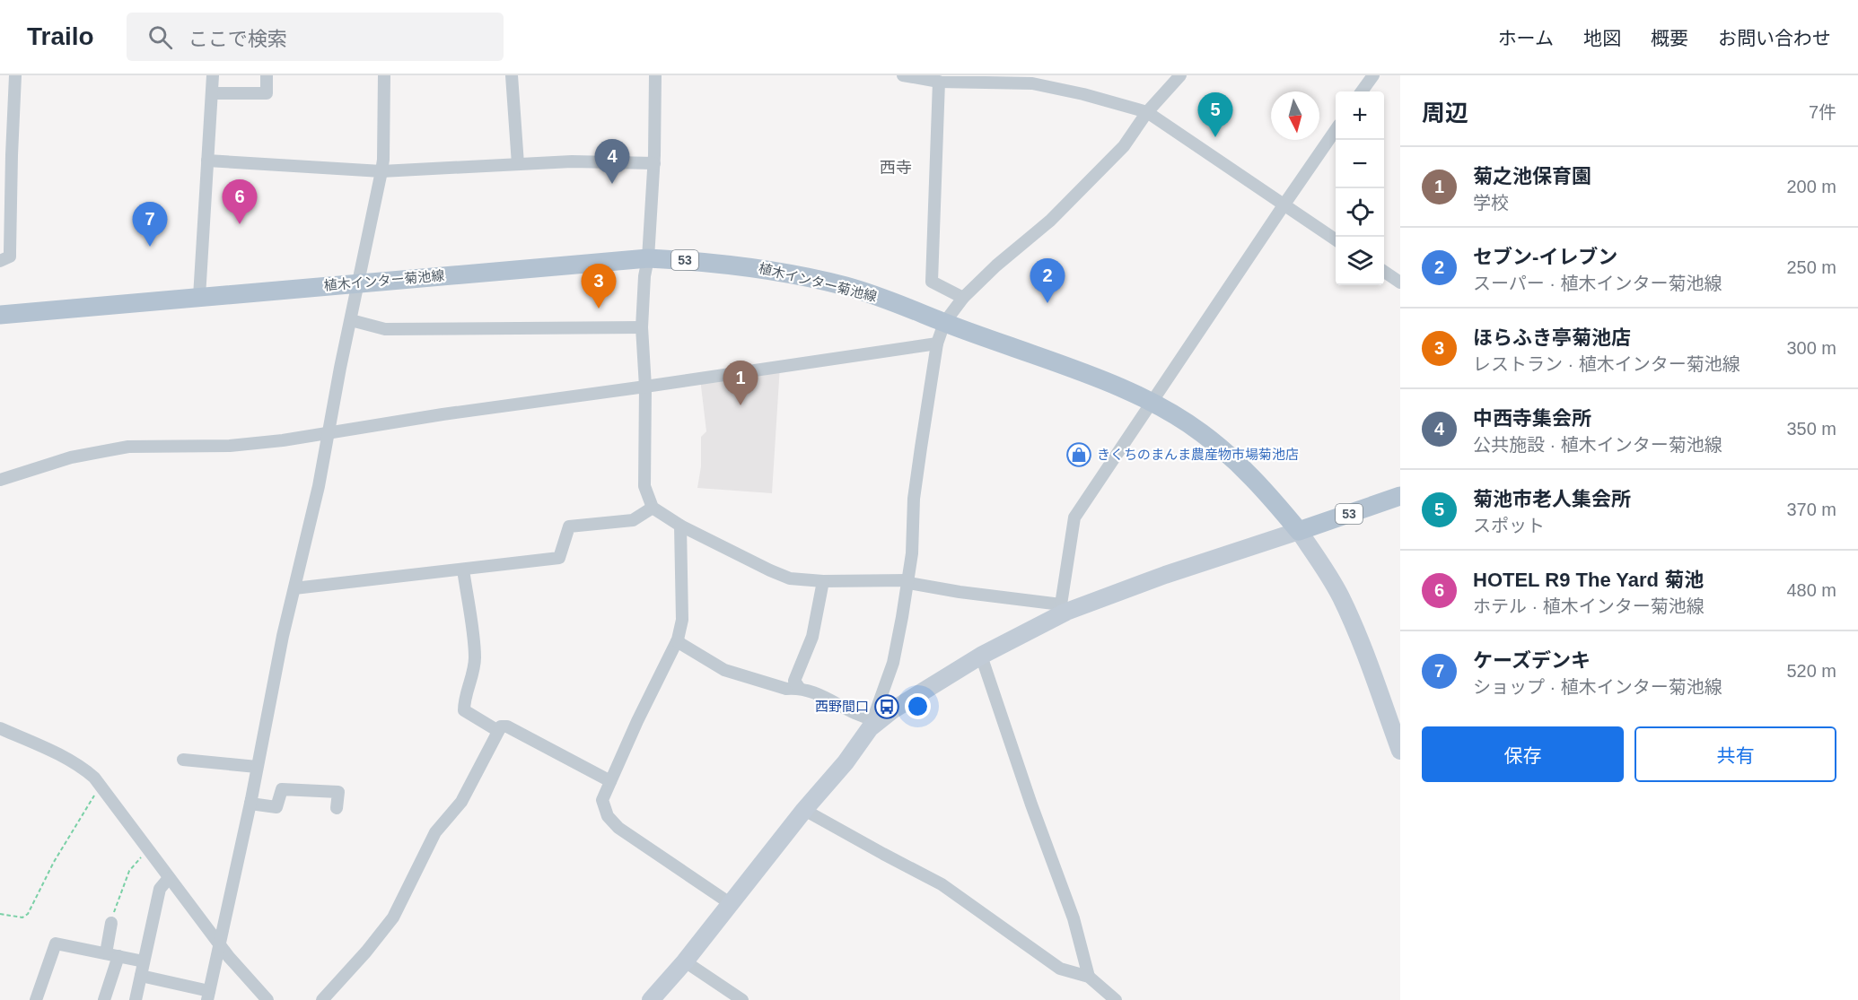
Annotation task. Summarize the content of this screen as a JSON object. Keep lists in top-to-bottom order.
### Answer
{
  "streets": {
    "main road": ["53", "植木インター菊池線"]
  },
  "crossings": [
    ["53", "植木インター菊池線"]
  ],
  "districts": ["西寺"],
  "places": {
    "shop": ["きくちのまんま農産物市場菊池店"],
    "bus stop": ["西野間口"]
  },
  "north": "bottom",
  "page": {
    "header": "Trailo",
    "search": "ここで検索",
    "nav": [
      "ホーム",
      "地図",
      "概要",
      "お問い合わせ"
    ],
    "heading": ["周辺", "7件"],
    "map_buttons": ["+", "−"],
    "pins": [
      "5",
      "4",
      "6",
      "7",
      "2",
      "3",
      "1"
    ],
    "list": [
      {
        "mark": "1",
        "name": "菊之池保育園",
        "note": "学校",
        "value": "200 m"
      },
      {
        "mark": "2",
        "name": "セブン-イレブン",
        "note": "スーパー · 植木インター菊池線",
        "value": "250 m"
      },
      {
        "mark": "3",
        "name": "ほらふき亭菊池店",
        "note": "レストラン · 植木インター菊池線",
        "value": "300 m"
      },
      {
        "mark": "4",
        "name": "中西寺集会所",
        "note": "公共施設 · 植木インター菊池線",
        "value": "350 m"
      },
      {
        "mark": "5",
        "name": "菊池市老人集会所",
        "note": "スポット",
        "value": "370 m"
      },
      {
        "mark": "6",
        "name": "HOTEL R9 The Yard 菊池",
        "note": "ホテル · 植木インター菊池線",
        "value": "480 m"
      },
      {
        "mark": "7",
        "name": "ケーズデンキ",
        "note": "ショップ · 植木インター菊池線",
        "value": "520 m"
      }
    ],
    "buttons": ["保存", "共有"]
  }
}
